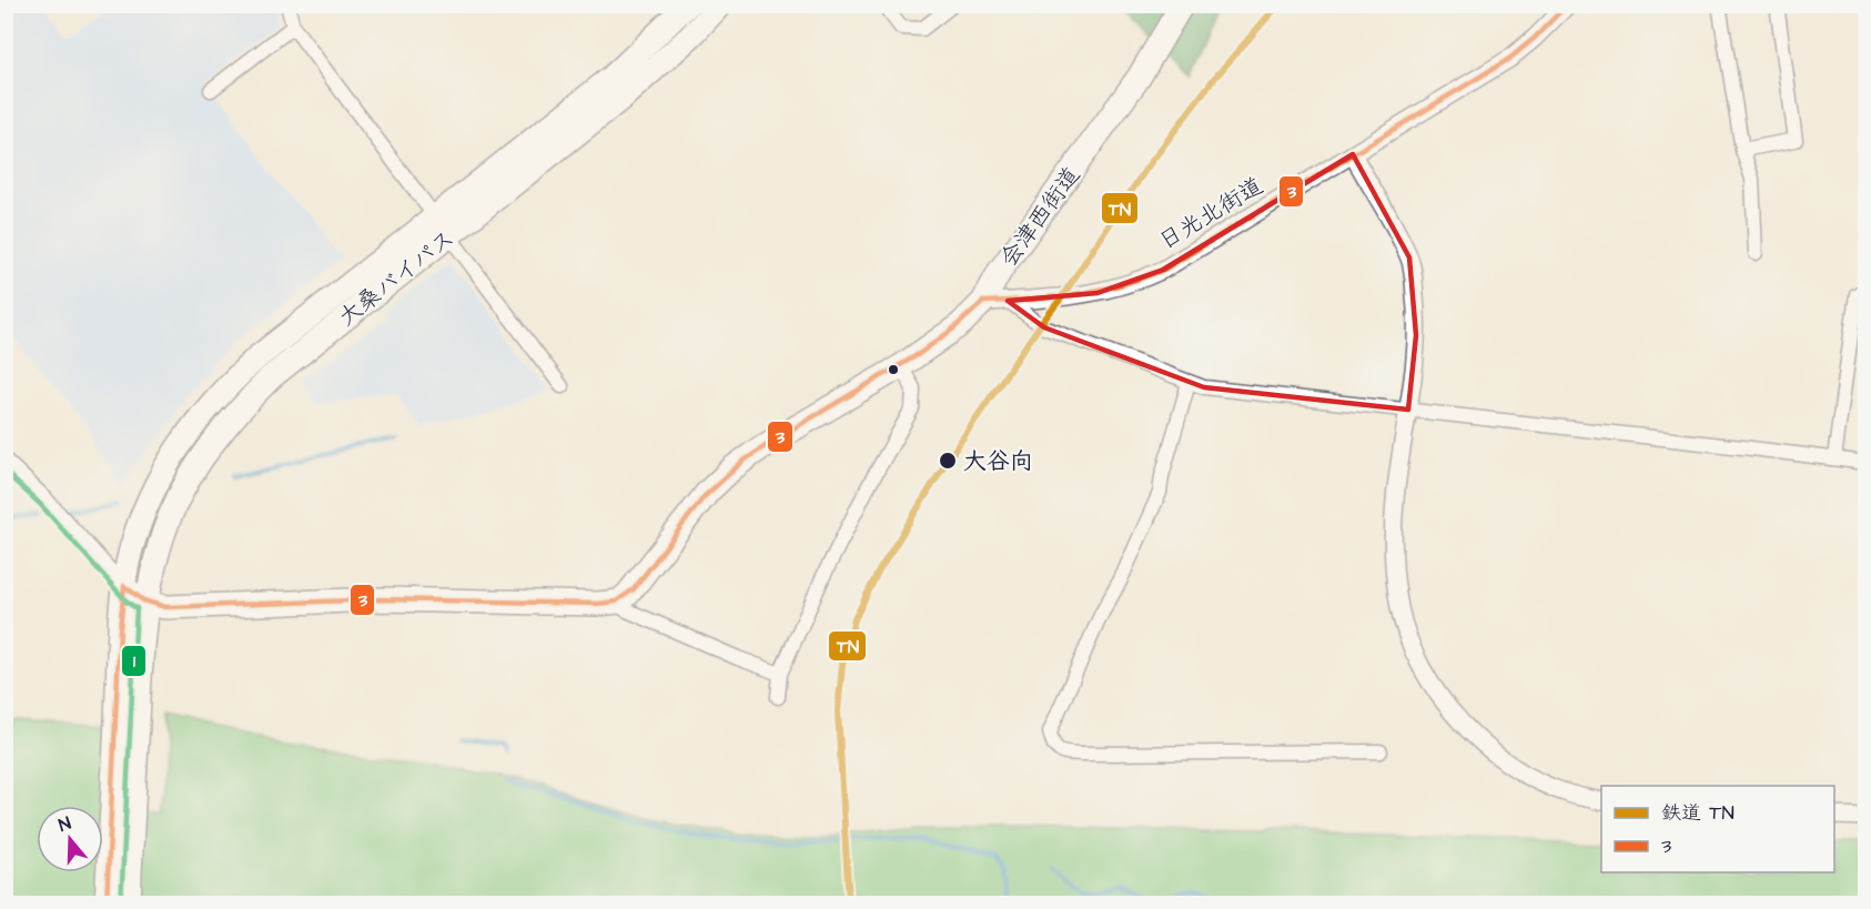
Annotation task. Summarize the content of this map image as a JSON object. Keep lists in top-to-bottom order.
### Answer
{
  "streets": {
    "highway": ["会津西街道", "大桑バイパス"],
    "street": ["日光北街道"]
  },
  "crossings": [
    ["日光北街道", "会津西街道"]
  ],
  "places": ["大谷向"],
  "lines": ["rail line TN", "transit line 3", "transit line 1"],
  "legend": ["鉄道 TN", "3"],
  "north": "top"
}
